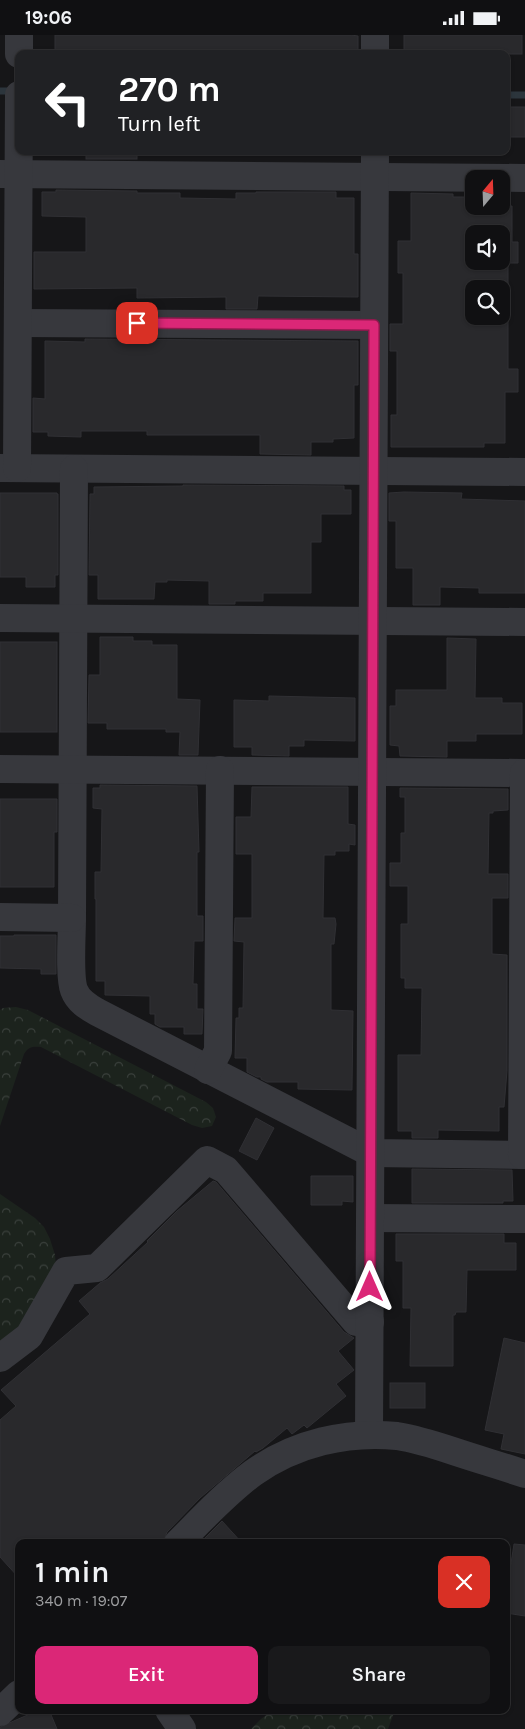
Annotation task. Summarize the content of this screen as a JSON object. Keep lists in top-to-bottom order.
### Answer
{
  "north": "top",
  "page": {
    "status": "19:06",
    "turn": ["270 m", "Turn left"],
    "heading": ["1 min", "340 m · 19:07"],
    "buttons": ["Exit", "Share"]
  }
}
